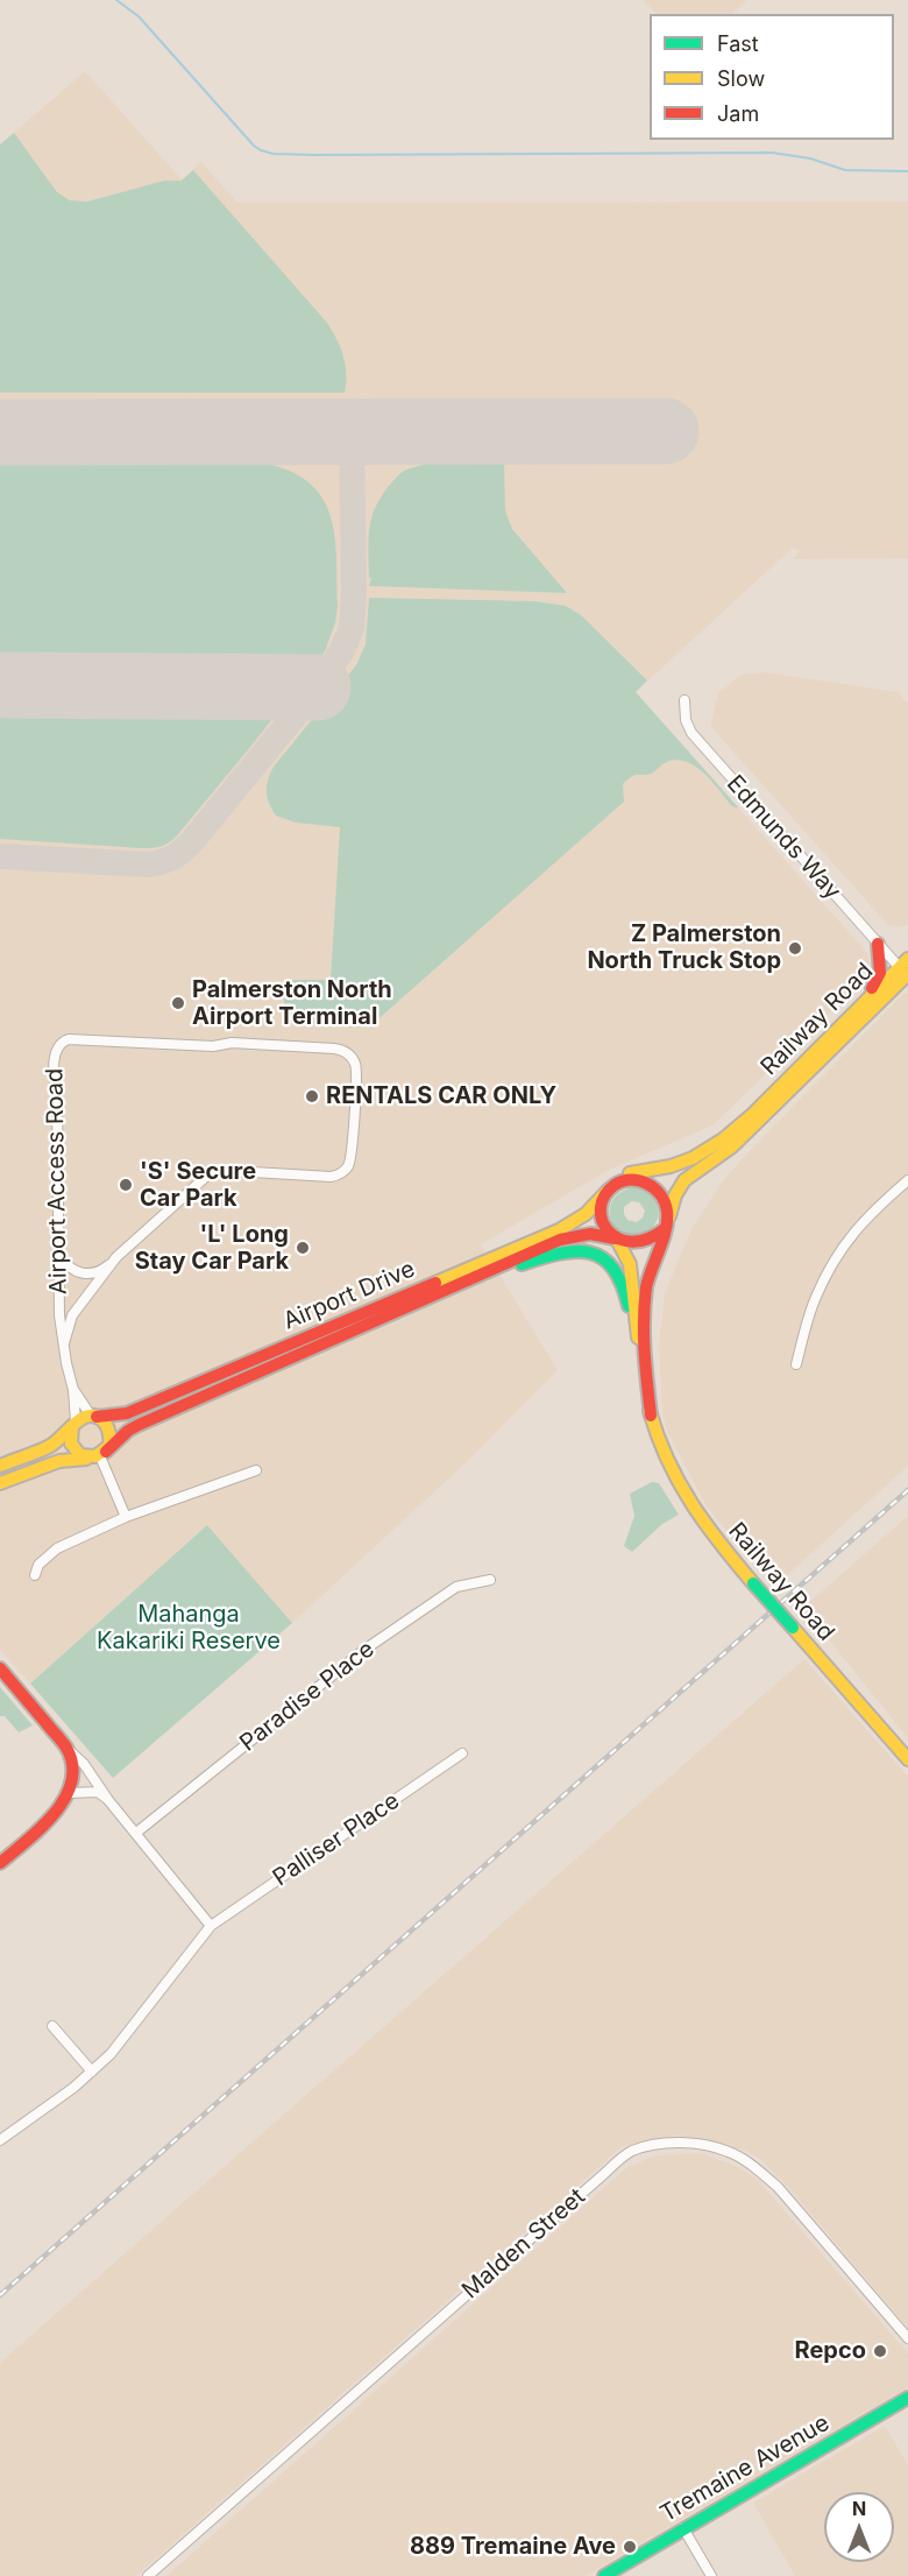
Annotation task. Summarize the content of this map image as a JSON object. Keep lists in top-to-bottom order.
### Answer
{
  "streets": {
    "main road": ["Railway Road", "Airport Drive", "Tremaine Avenue"],
    "street": [
      "Edmunds Way",
      "Airport Access Road",
      "Paradise Place",
      "Palliser Place",
      "Malden Street"
    ]
  },
  "crossings": [
    ["Edmunds Way", "Railway Road"],
    ["Railway Road", "Airport Drive"],
    ["Airport Access Road", "Airport Drive"]
  ],
  "parks": ["Mahanga Kakariki Reserve"],
  "places": [
    "Z Palmerston North Truck Stop",
    "Palmerston North Airport Terminal",
    "RENTALS CAR ONLY",
    "'S' Secure Car Park",
    "'L' Long Stay Car Park",
    "Repco",
    "889 Tremaine Ave"
  ],
  "legend": ["Fast", "Slow", "Jam"],
  "north": "top"
}
